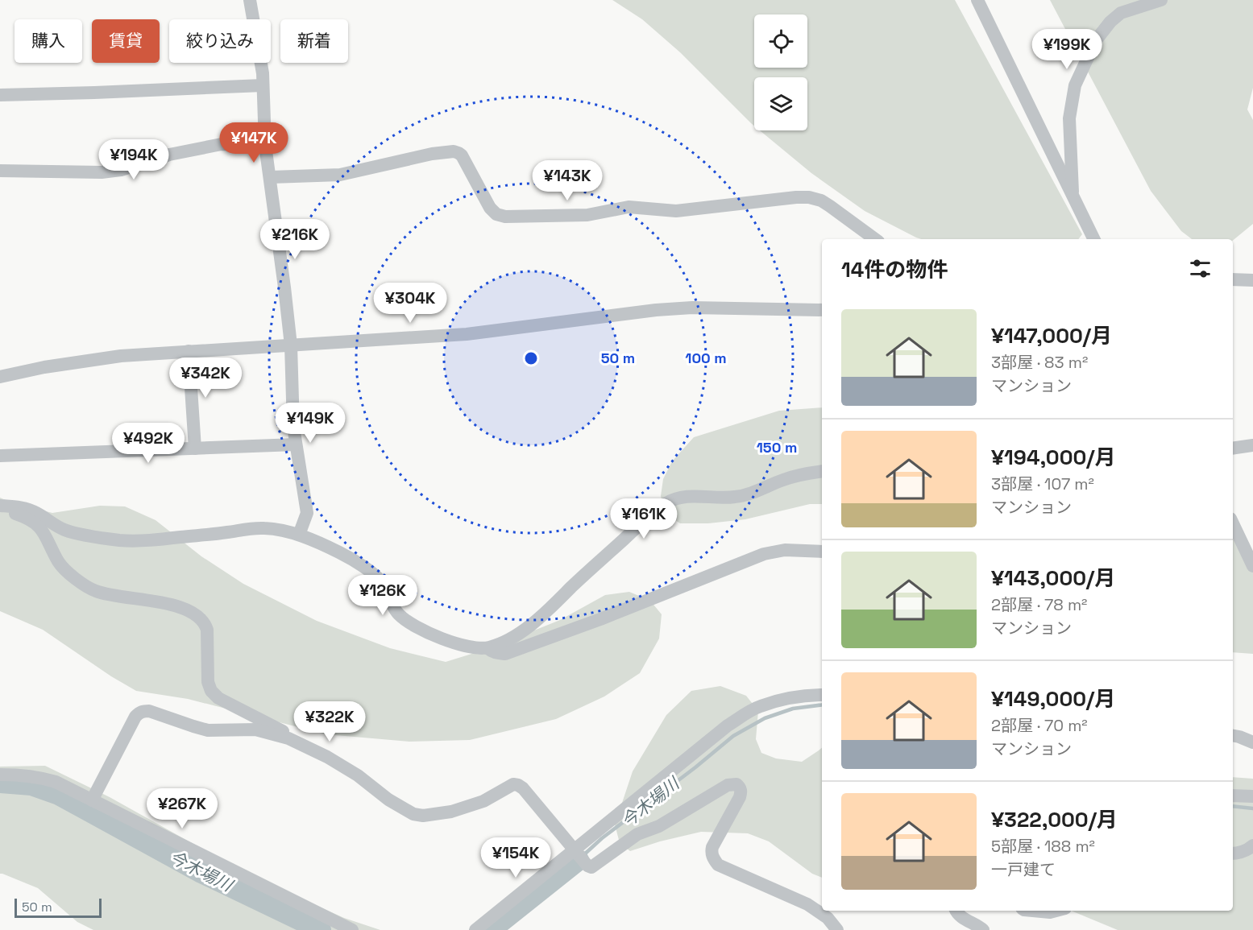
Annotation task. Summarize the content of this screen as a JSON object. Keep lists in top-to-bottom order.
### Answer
{
  "water": ["今木場川"],
  "scale_bar": "50 m",
  "page": {
    "chip": [
      "購入",
      "賃貸",
      "絞り込み",
      "新着"
    ],
    "price": [
      "¥199K",
      "¥147K",
      "¥194K",
      "¥143K",
      "¥216K",
      "¥304K",
      "¥342K",
      "¥149K",
      "¥492K",
      "¥161K",
      "¥126K",
      "¥322K",
      "¥267K",
      "¥154K"
    ],
    "heading": "14件の物件",
    "list": [
      {
        "name": "¥147,000/月",
        "note": "3部屋 · 83 m² · マンション"
      },
      {
        "name": "¥194,000/月",
        "note": "3部屋 · 107 m² · マンション"
      },
      {
        "name": "¥143,000/月",
        "note": "2部屋 · 78 m² · マンション"
      },
      {
        "name": "¥149,000/月",
        "note": "2部屋 · 70 m² · マンション"
      },
      {
        "name": "¥322,000/月",
        "note": "5部屋 · 188 m² · 一戸建て"
      }
    ],
    "scale": "50 m"
  },
  "rings": ["50 m", "100 m", "150 m"]
}
